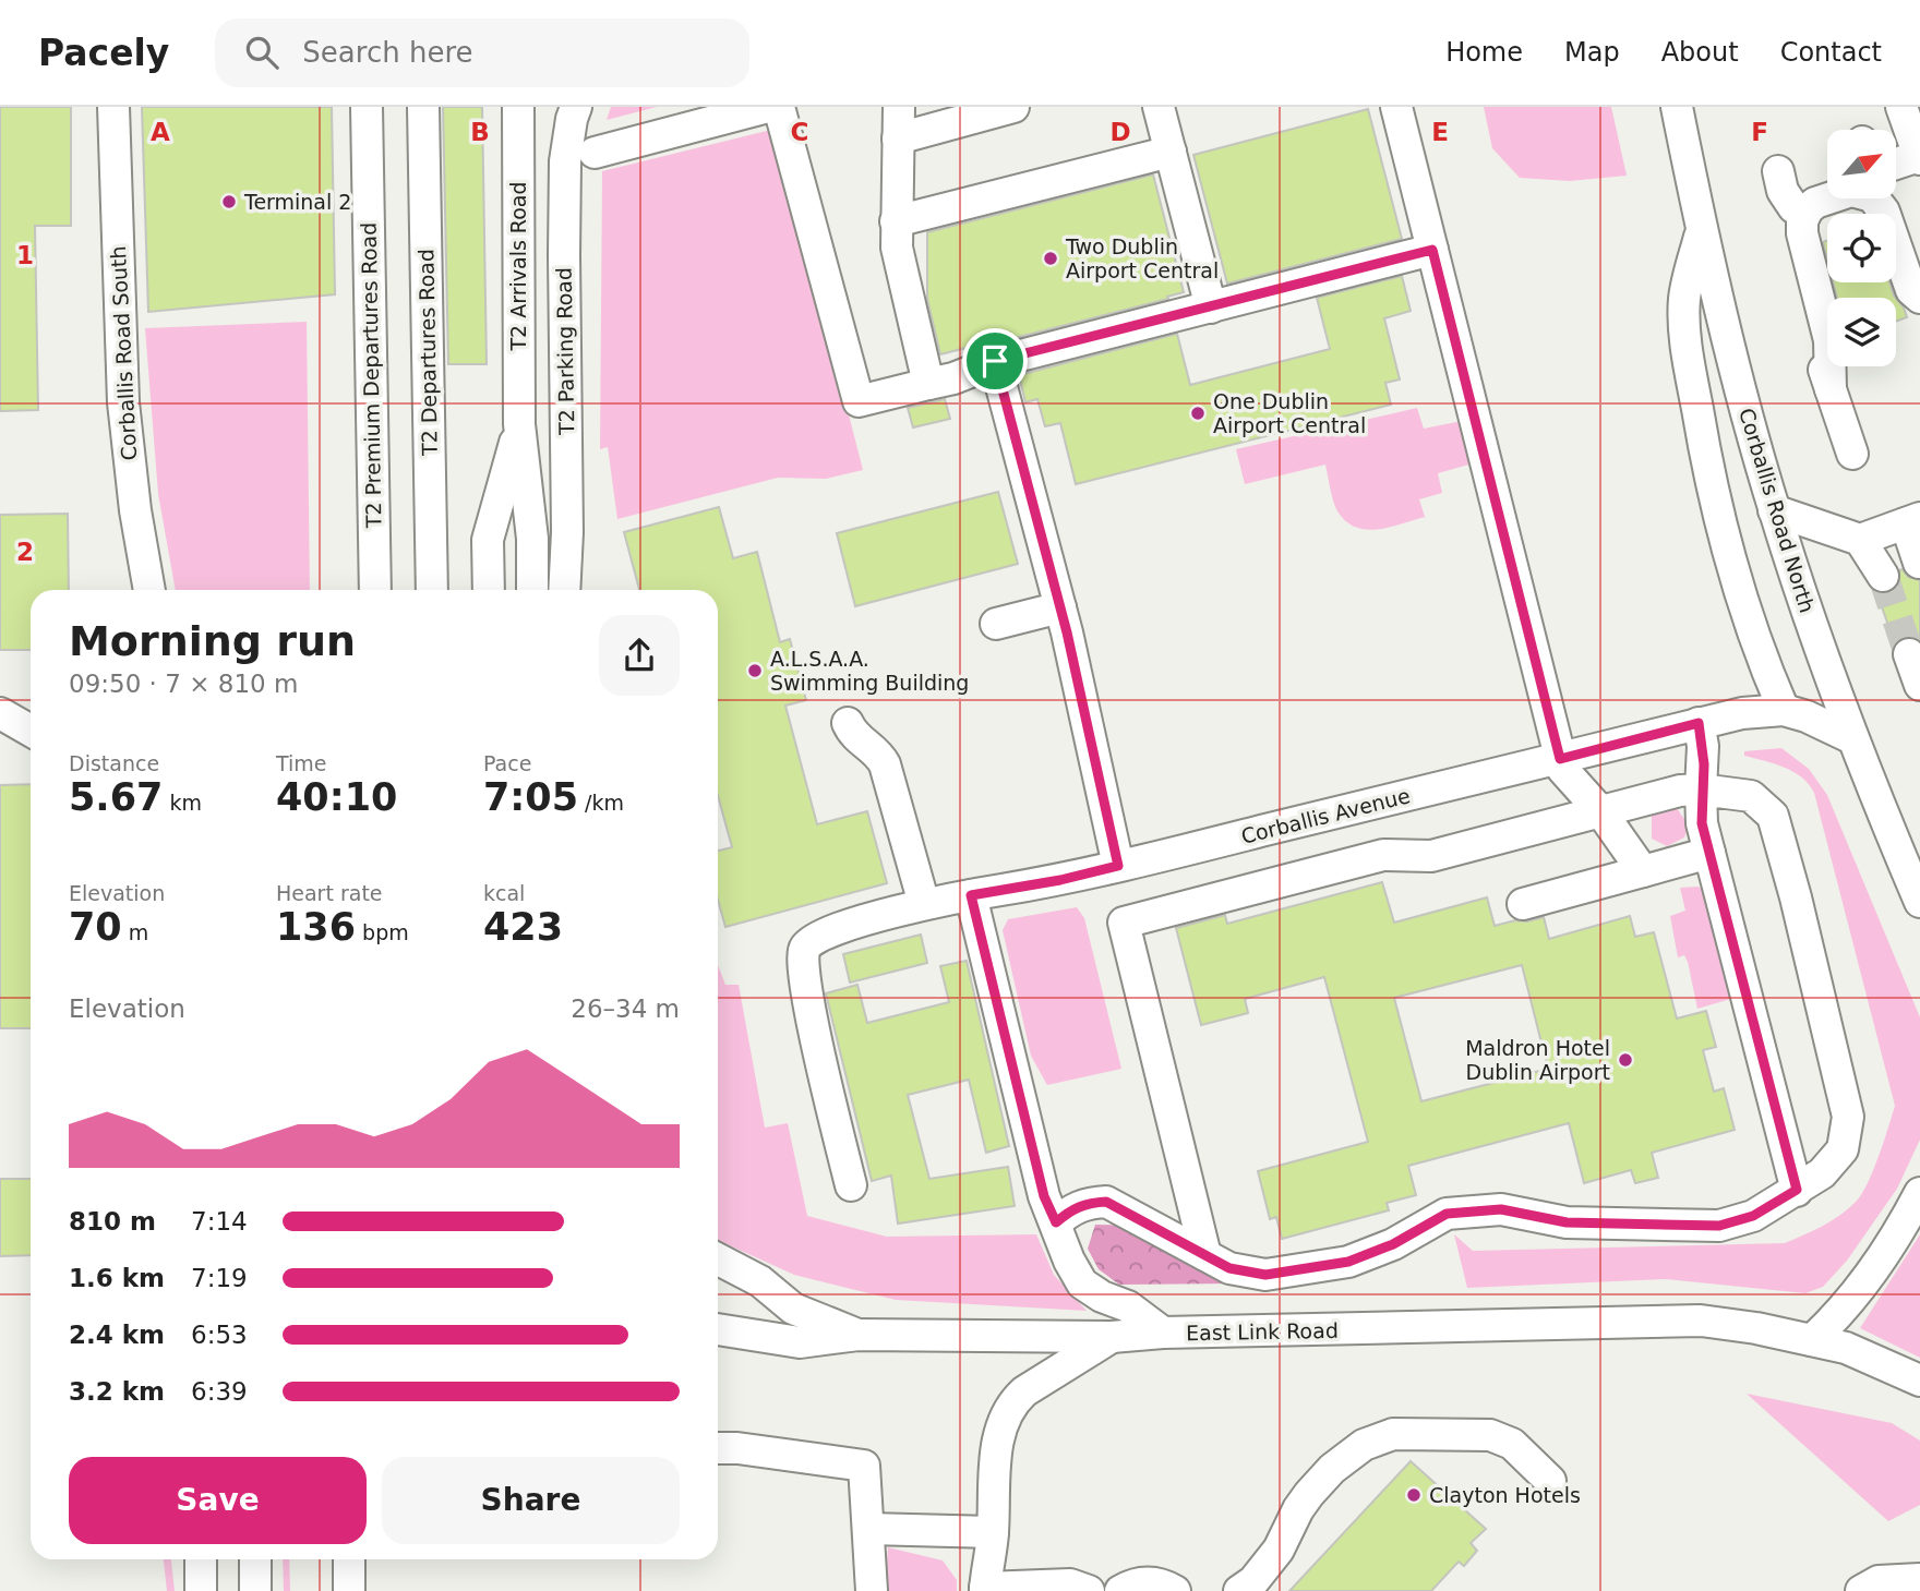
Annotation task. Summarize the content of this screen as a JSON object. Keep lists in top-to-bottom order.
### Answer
{
  "streets": {
    "street": [
      "T2 Arrivals Road",
      "T2 Parking Road",
      "T2 Departures Road",
      "Corballis Road South",
      "T2 Premium Departures Road",
      "Corballis Road North",
      "Corballis Avenue",
      "East Link Road"
    ]
  },
  "crossings": [
    ["Corballis Road North", "Corballis Avenue"]
  ],
  "places": [
    "Terminal 2",
    "Two Dublin Airport Central",
    "One Dublin Airport Central",
    "A.L.S.A.A. Swimming Building",
    "Maldron Hotel Dublin Airport",
    "Clayton Hotels"
  ],
  "north": "top right",
  "page": {
    "header": "Pacely",
    "search": "Search here",
    "nav": [
      "Home",
      "Map",
      "About",
      "Contact"
    ],
    "heading": ["Morning run", "09:50 · 7 × 810 m"],
    "stats": [
      ["Distance", "5.67 km"],
      ["Time", "40:10"],
      ["Pace", "7:05 /km"],
      ["Elevation", "70 m"],
      ["Heart rate", "136 bpm"],
      ["kcal", "423"]
    ],
    "chart": ["Elevation", "26–34 m"],
    "list": [
      {
        "name": "810 m",
        "note": "7:14"
      },
      {
        "name": "1.6 km",
        "note": "7:19"
      },
      {
        "name": "2.4 km",
        "note": "6:53"
      },
      {
        "name": "3.2 km",
        "note": "6:39"
      }
    ],
    "buttons": ["Save", "Share"]
  },
  "grid": {
    "columns": [
      "A",
      "B",
      "C",
      "D",
      "E",
      "F"
    ],
    "rows": ["1", "2"]
  }
}
